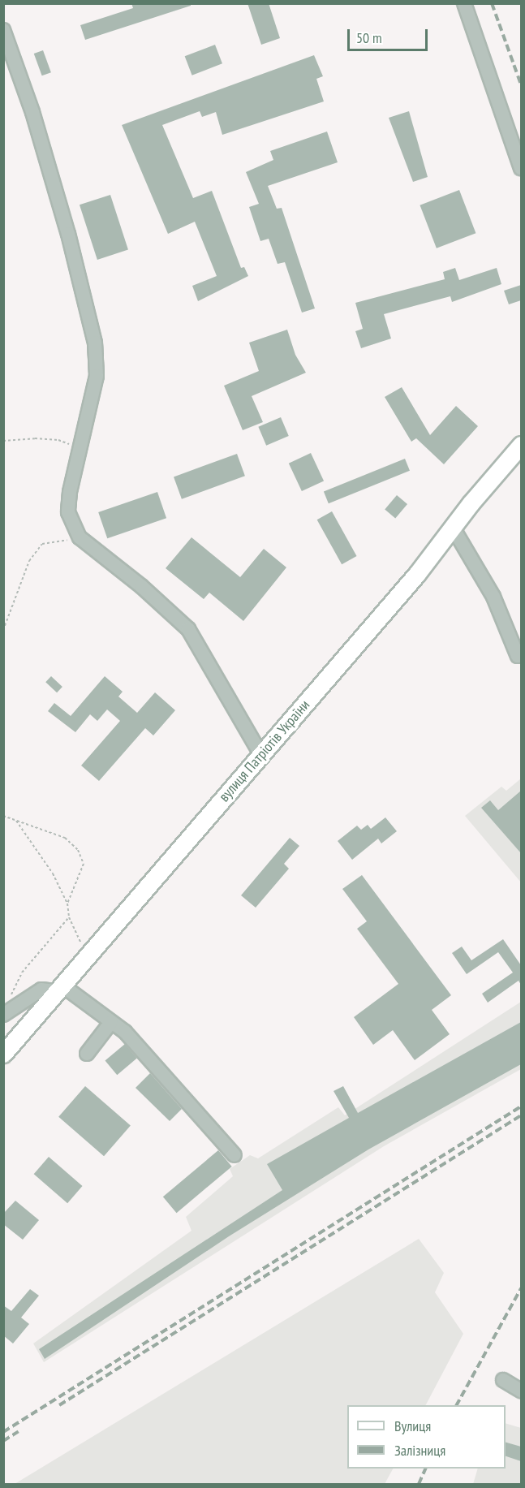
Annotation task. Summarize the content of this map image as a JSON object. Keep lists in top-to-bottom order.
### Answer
{
  "streets": {
    "main road": ["вулиця Патріотів України"]
  },
  "legend": ["Вулиця", "Залізниця"],
  "scale_bar": "50 m"
}
